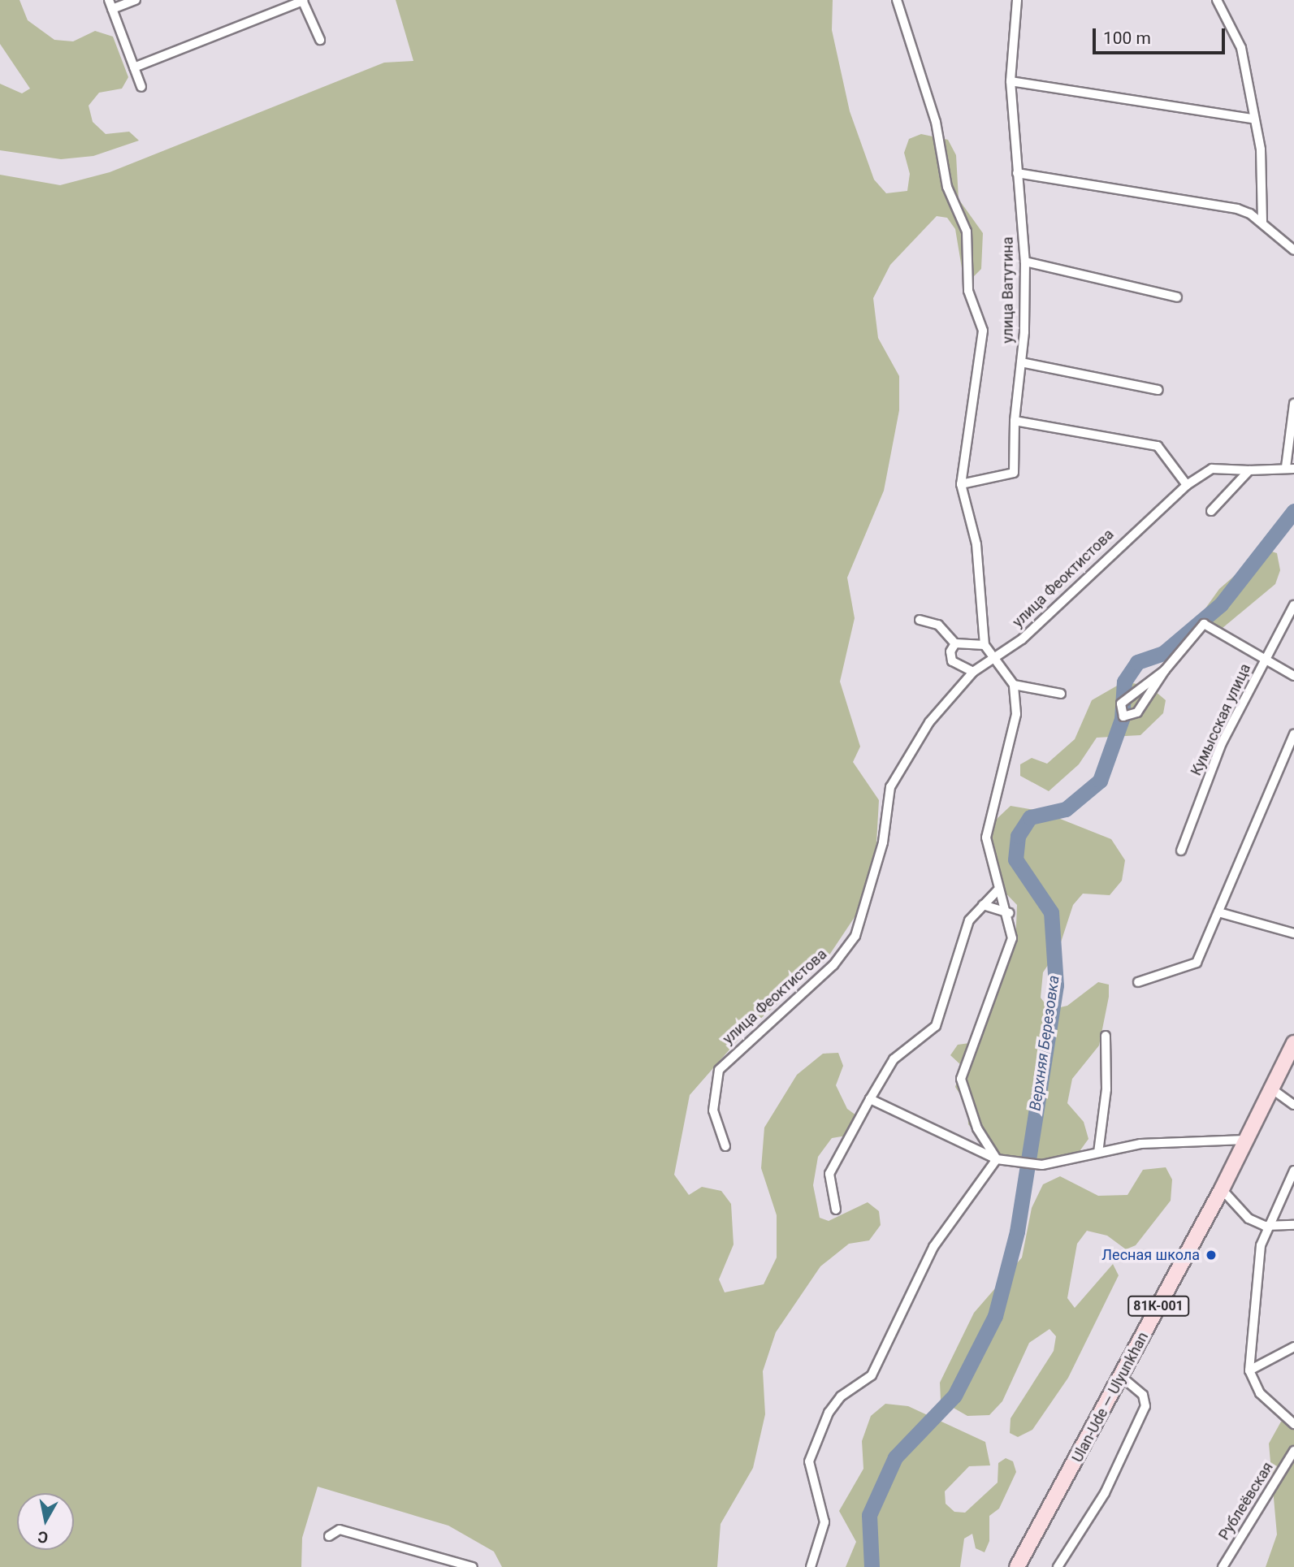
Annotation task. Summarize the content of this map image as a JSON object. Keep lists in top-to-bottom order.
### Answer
{
  "streets": {
    "main road": ["81К-001", "Ulan-Ude — Ulyunkhan"],
    "street": [
      "улица Ватутина",
      "улица Феоктистова",
      "Кумысская улица",
      "Рублеёвская"
    ]
  },
  "water": ["Верхняя Березовка"],
  "places": ["Лесная школа"],
  "scale_bar": "100 m",
  "north": "bottom"
}
